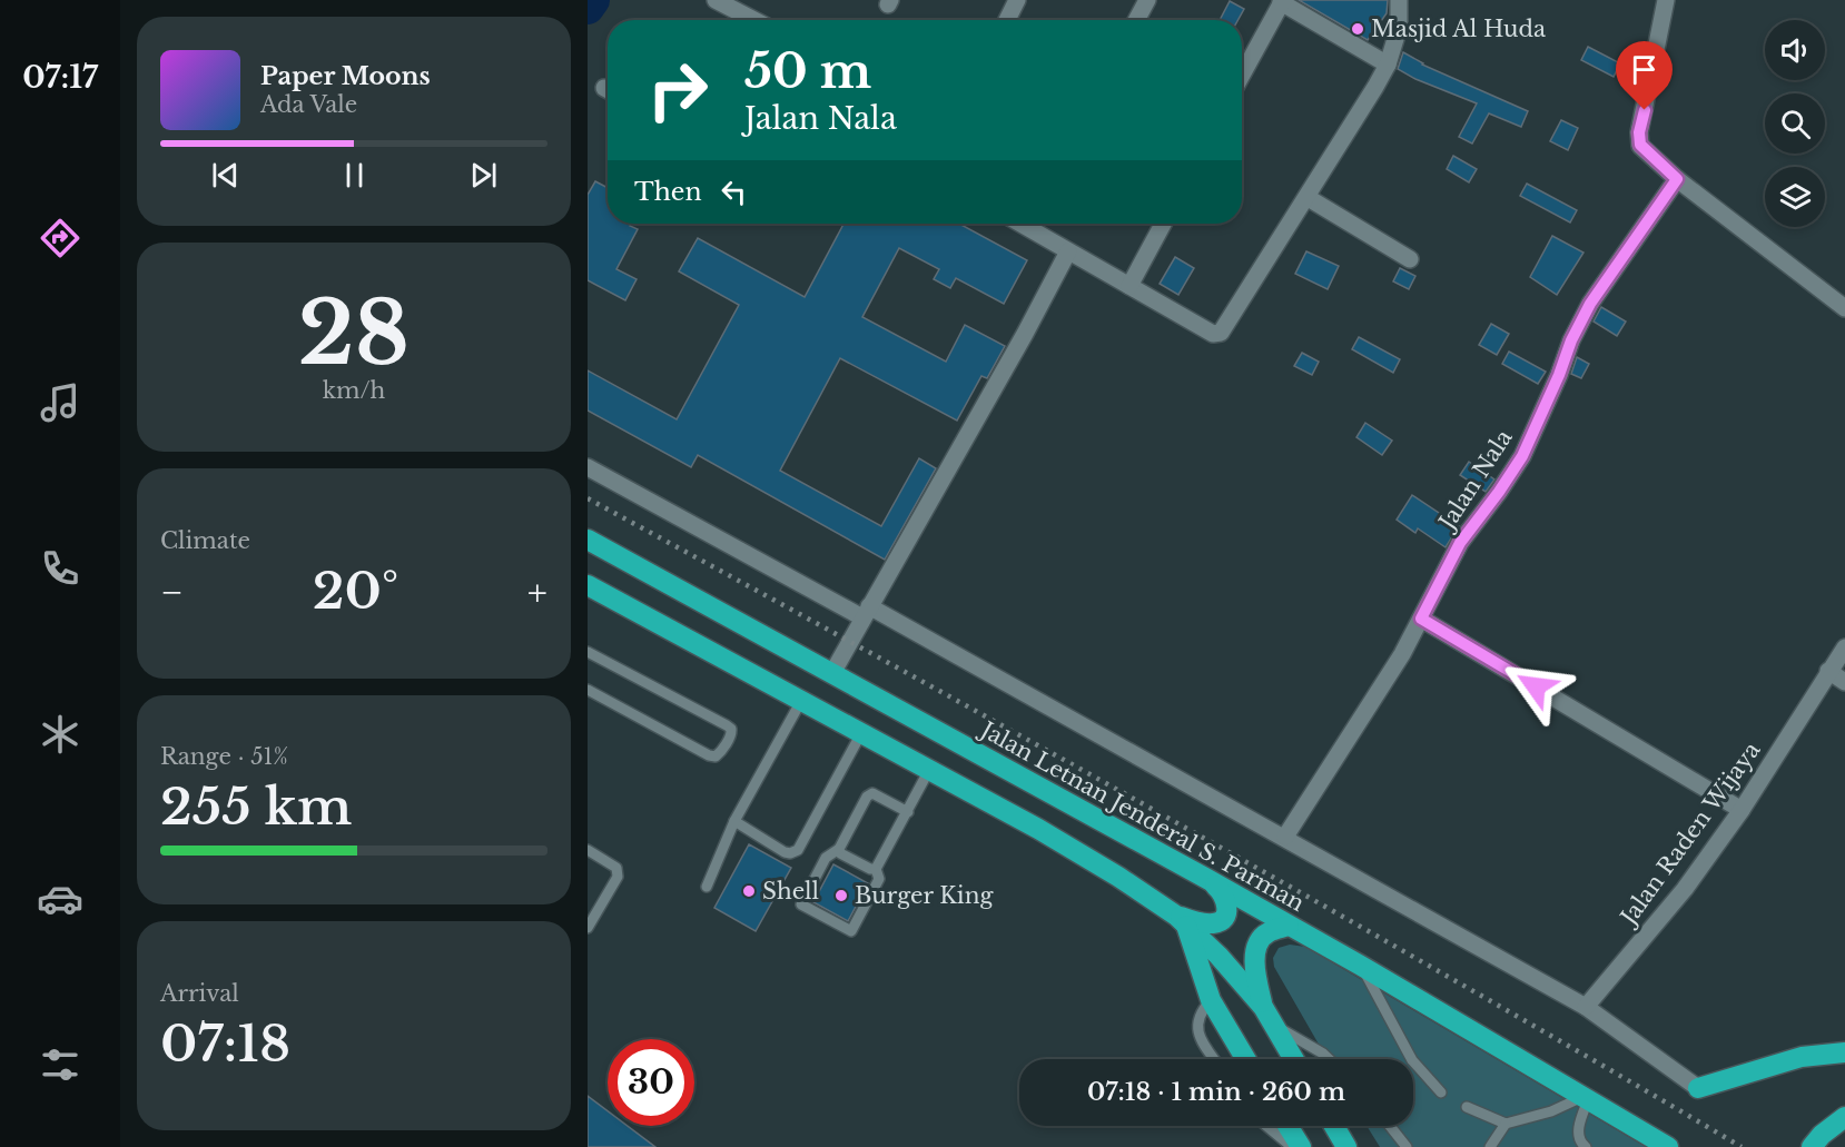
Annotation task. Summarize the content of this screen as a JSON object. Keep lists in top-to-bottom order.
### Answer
{
  "streets": {
    "highway": ["Jalan Letnan Jenderal S. Parman"],
    "street": ["Jalan Nala", "Jalan Raden Wijaya"]
  },
  "places": ["Masjid Al Huda", "Shell", "Burger King"],
  "page": {
    "tabs": "07:17",
    "turn": ["50 m", "Jalan Nala"],
    "song": ["Paper Moons", "Ada Vale"],
    "then": "Then",
    "tile": [
      ["28", "km/h"],
      "Climate",
      ["Range · 51%", "255 km"],
      ["Arrival", "07:18"]
    ],
    "heat": ["−", "20°", "+"],
    "limit": "30",
    "trip": "07:18 · 1 min · 260 m"
  }
}
